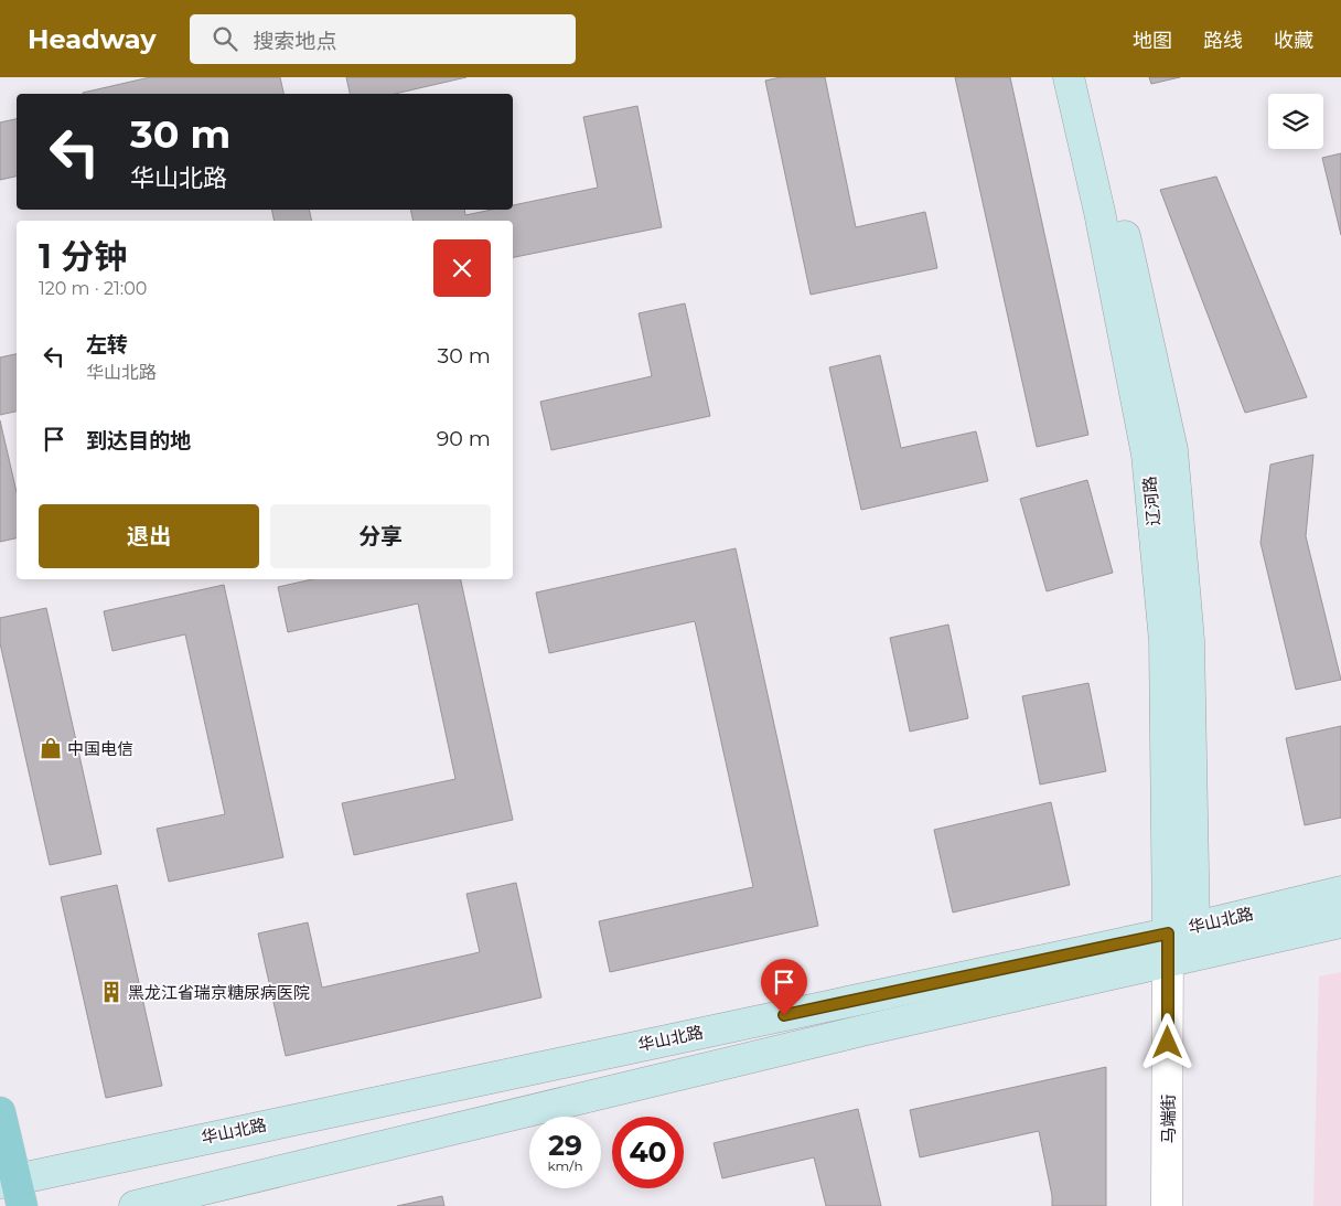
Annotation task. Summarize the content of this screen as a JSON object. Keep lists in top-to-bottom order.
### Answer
{
  "streets": {
    "main road": ["辽河路", "华山北路"],
    "street": ["马端街"]
  },
  "crossings": [
    ["辽河路", "华山北路"],
    ["辽河路", "马端街"],
    ["华山北路", "马端街"]
  ],
  "places": {
    "shop": ["中国电信"],
    "building": ["黑龙江省瑞京糖尿病医院"]
  },
  "page": {
    "header": "Headway",
    "search": "搜索地点",
    "nav": ["地图", "路线", "收藏"],
    "turn": ["30 m", "华山北路"],
    "heading": ["1 分钟", "120 m · 21:00"],
    "list": [
      {
        "name": "左转",
        "note": "华山北路",
        "value": "30 m"
      },
      {
        "name": "到达目的地",
        "value": "90 m"
      }
    ],
    "buttons": ["退出", "分享"],
    "speed": "29 km/h",
    "limit": "40"
  }
}
